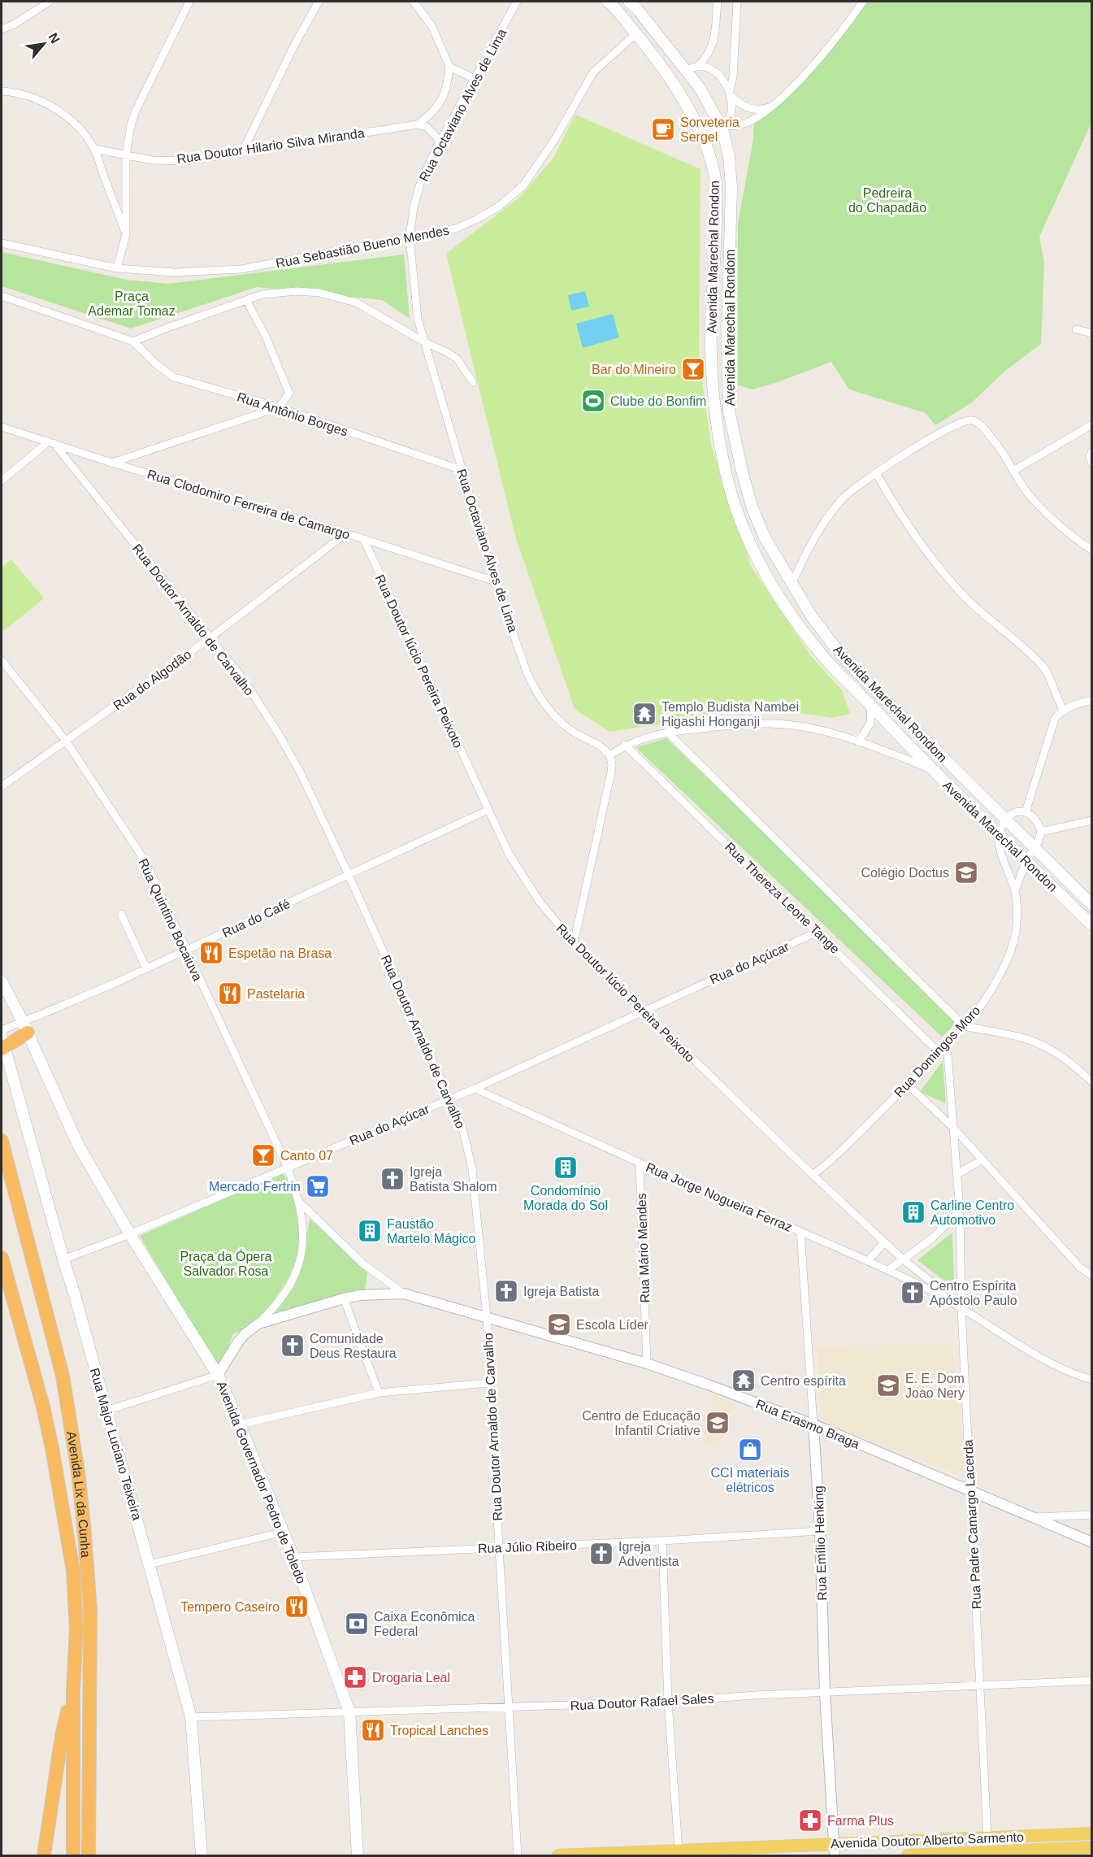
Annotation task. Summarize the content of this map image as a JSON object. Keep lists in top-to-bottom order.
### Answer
{
  "streets": {
    "highway": ["Avenida Lix da Cunha"],
    "main road": [
      "Avenida Marechal Rondon",
      "Avenida Marechal Rondom",
      "Rua Major Luciano Teixeira",
      "Avenida Governador Pedro de Toledo",
      "Avenida Doutor Alberto Sarmento"
    ],
    "street": [
      "Rua Octaviano Alves de Lima",
      "Rua Doutor Hilario Silva Miranda",
      "Rua Sebastião Bueno Mendes",
      "Rua Antônio Borges",
      "Rua Clodomiro Ferreira de Camargo",
      "Rua Doutor Arnaldo de Carvalho",
      "Rua Doutor lúcio Pereira Peixoto",
      "Rua do Algodão",
      "Rua Thereza Leone Tange",
      "Rua do Café",
      "Rua Quintino Bocaiuva",
      "Rua do Açúcar",
      "Rua Domingos Moro",
      "Rua Jorge Nogueira Ferraz",
      "Rua Mário Mendes",
      "Rua Erasmo Braga",
      "Rua Padre Camargo Lacerda",
      "Rua Emílio Henking",
      "Rua Júlio Ribeiro",
      "Rua Doutor Rafael Sales"
    ]
  },
  "crossings": [
    ["Rua Octaviano Alves de Lima", "Rua Sebastião Bueno Mendes"],
    ["Rua Octaviano Alves de Lima", "Rua Antônio Borges"],
    ["Rua Octaviano Alves de Lima", "Rua Clodomiro Ferreira de Camargo"],
    ["Rua Sebastião Bueno Mendes", "Avenida Marechal Rondon"],
    ["Avenida Marechal Rondon", "Rua Domingos Moro"],
    ["Rua Clodomiro Ferreira de Camargo", "Rua Doutor Arnaldo de Carvalho"],
    ["Rua Clodomiro Ferreira de Camargo", "Rua Doutor lúcio Pereira Peixoto"],
    ["Rua Clodomiro Ferreira de Camargo", "Rua do Algodão"],
    ["Rua Doutor Arnaldo de Carvalho", "Rua do Algodão"],
    ["Rua Doutor Arnaldo de Carvalho", "Rua do Café"],
    ["Rua Doutor Arnaldo de Carvalho", "Rua do Açúcar"],
    ["Rua Doutor Arnaldo de Carvalho", "Rua Erasmo Braga"],
    ["Rua Doutor Arnaldo de Carvalho", "Rua Júlio Ribeiro"],
    ["Rua Doutor Arnaldo de Carvalho", "Rua Doutor Rafael Sales"],
    ["Rua Doutor lúcio Pereira Peixoto", "Rua do Café"],
    ["Rua Doutor lúcio Pereira Peixoto", "Rua do Açúcar"],
    ["Rua Doutor lúcio Pereira Peixoto", "Rua Domingos Moro"],
    ["Rua Doutor lúcio Pereira Peixoto", "Rua Jorge Nogueira Ferraz"],
    ["Rua do Algodão", "Rua Quintino Bocaiuva"],
    ["Rua Thereza Leone Tange", "Rua do Açúcar"],
    ["Rua Thereza Leone Tange", "Rua Domingos Moro"],
    ["Rua do Café", "Rua Quintino Bocaiuva"],
    ["Rua do Café", "Avenida Governador Pedro de Toledo"],
    ["Rua Quintino Bocaiuva", "Rua do Açúcar"],
    ["Rua Quintino Bocaiuva", "Rua Erasmo Braga"],
    ["Rua do Açúcar", "Rua Jorge Nogueira Ferraz"],
    ["Rua do Açúcar", "Rua Major Luciano Teixeira"],
    ["Rua do Açúcar", "Avenida Governador Pedro de Toledo"],
    ["Rua Domingos Moro", "Rua Padre Camargo Lacerda"],
    ["Rua Jorge Nogueira Ferraz", "Rua Mário Mendes"],
    ["Rua Jorge Nogueira Ferraz", "Rua Padre Camargo Lacerda"],
    ["Rua Jorge Nogueira Ferraz", "Rua Emílio Henking"],
    ["Rua Mário Mendes", "Rua Erasmo Braga"],
    ["Rua Erasmo Braga", "Avenida Governador Pedro de Toledo"],
    ["Rua Erasmo Braga", "Rua Padre Camargo Lacerda"],
    ["Rua Erasmo Braga", "Rua Emílio Henking"],
    ["Rua Major Luciano Teixeira", "Rua Doutor Rafael Sales"],
    ["Avenida Governador Pedro de Toledo", "Rua Júlio Ribeiro"],
    ["Avenida Governador Pedro de Toledo", "Rua Doutor Rafael Sales"],
    ["Rua Padre Camargo Lacerda", "Rua Doutor Rafael Sales"],
    ["Rua Padre Camargo Lacerda", "Avenida Doutor Alberto Sarmento"],
    ["Rua Emílio Henking", "Rua Júlio Ribeiro"],
    ["Rua Emílio Henking", "Rua Doutor Rafael Sales"],
    ["Rua Emílio Henking", "Avenida Doutor Alberto Sarmento"]
  ],
  "parks": ["Pedreira do Chapadão", "Praça Ademar Tomaz", "Praça da Ópera Salvador Rosa"],
  "places": {
    "cafe": ["Sorveteria Sergel"],
    "bar": ["Bar do Mineiro", "Canto 07"],
    "sports": ["Clube do Bonfim"],
    "temple": ["Templo Budista Nambei Higashi Honganji", "Centro espírita"],
    "school or university": [
      "Colégio Doctus",
      "Escola Líder",
      "E. E. Dom Joao Nery",
      "Centro de Educação Infantil Criative"
    ],
    "restaurant": [
      "Espetão na Brasa",
      "Pastelaria",
      "Tempero Caseiro",
      "Tropical Lanches"
    ],
    "building": ["Condomínio Morada do Sol", "Carline Centro Automotivo", "Faustão Martelo Mágico"],
    "church": [
      "Igreja Batista Shalom",
      "Igreja Batista",
      "Centro Espírita Apóstolo Paulo",
      "Comunidade Deus Restaura",
      "Igreja Adventista"
    ],
    "supermarket": ["Mercado Fertrin"],
    "shop": ["CCI materiais elétricos"],
    "bank": ["Caixa Econômica Federal"],
    "pharmacy": ["Drogaria Leal", "Farma Plus"]
  },
  "north": "top right"
}
